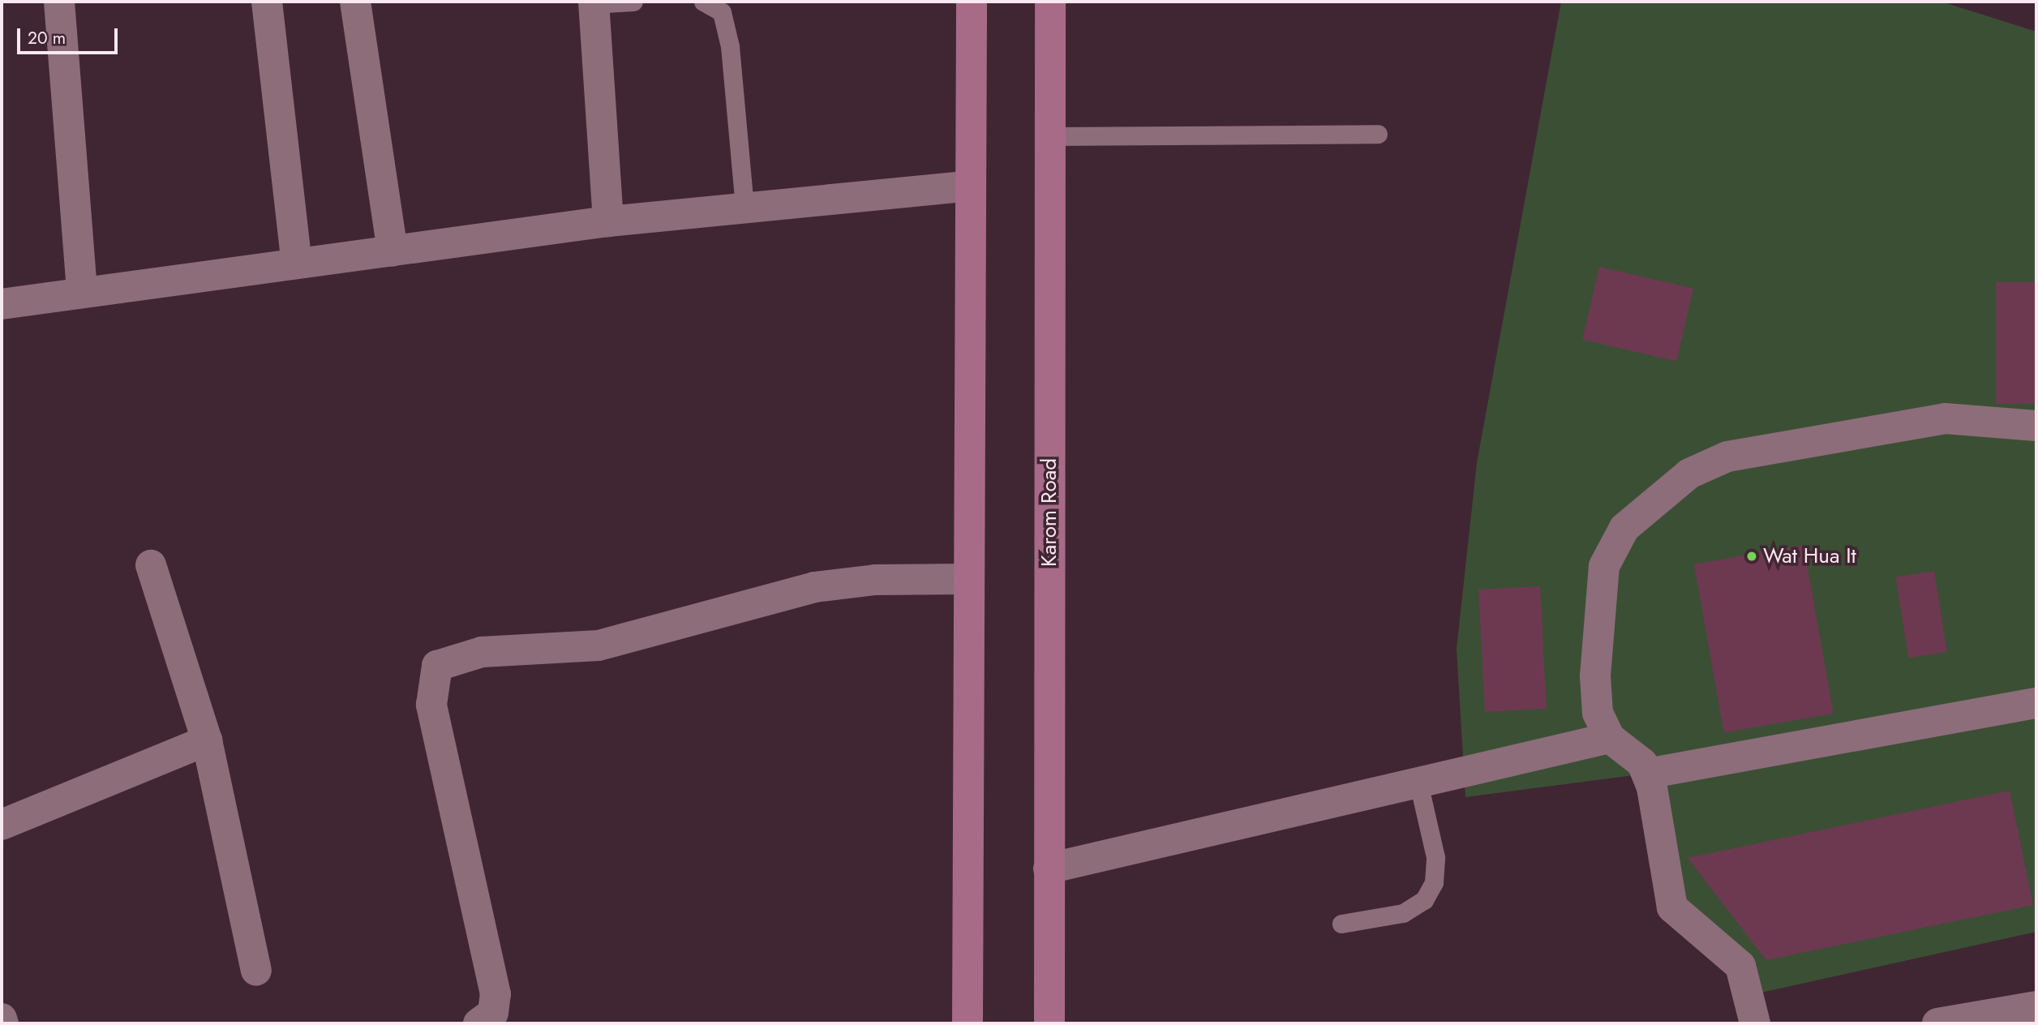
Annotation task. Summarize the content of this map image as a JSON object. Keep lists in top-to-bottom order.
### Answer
{
  "streets": {
    "main road": ["Karom Road"]
  },
  "places": ["Wat Hua It"],
  "scale_bar": "20 m"
}
